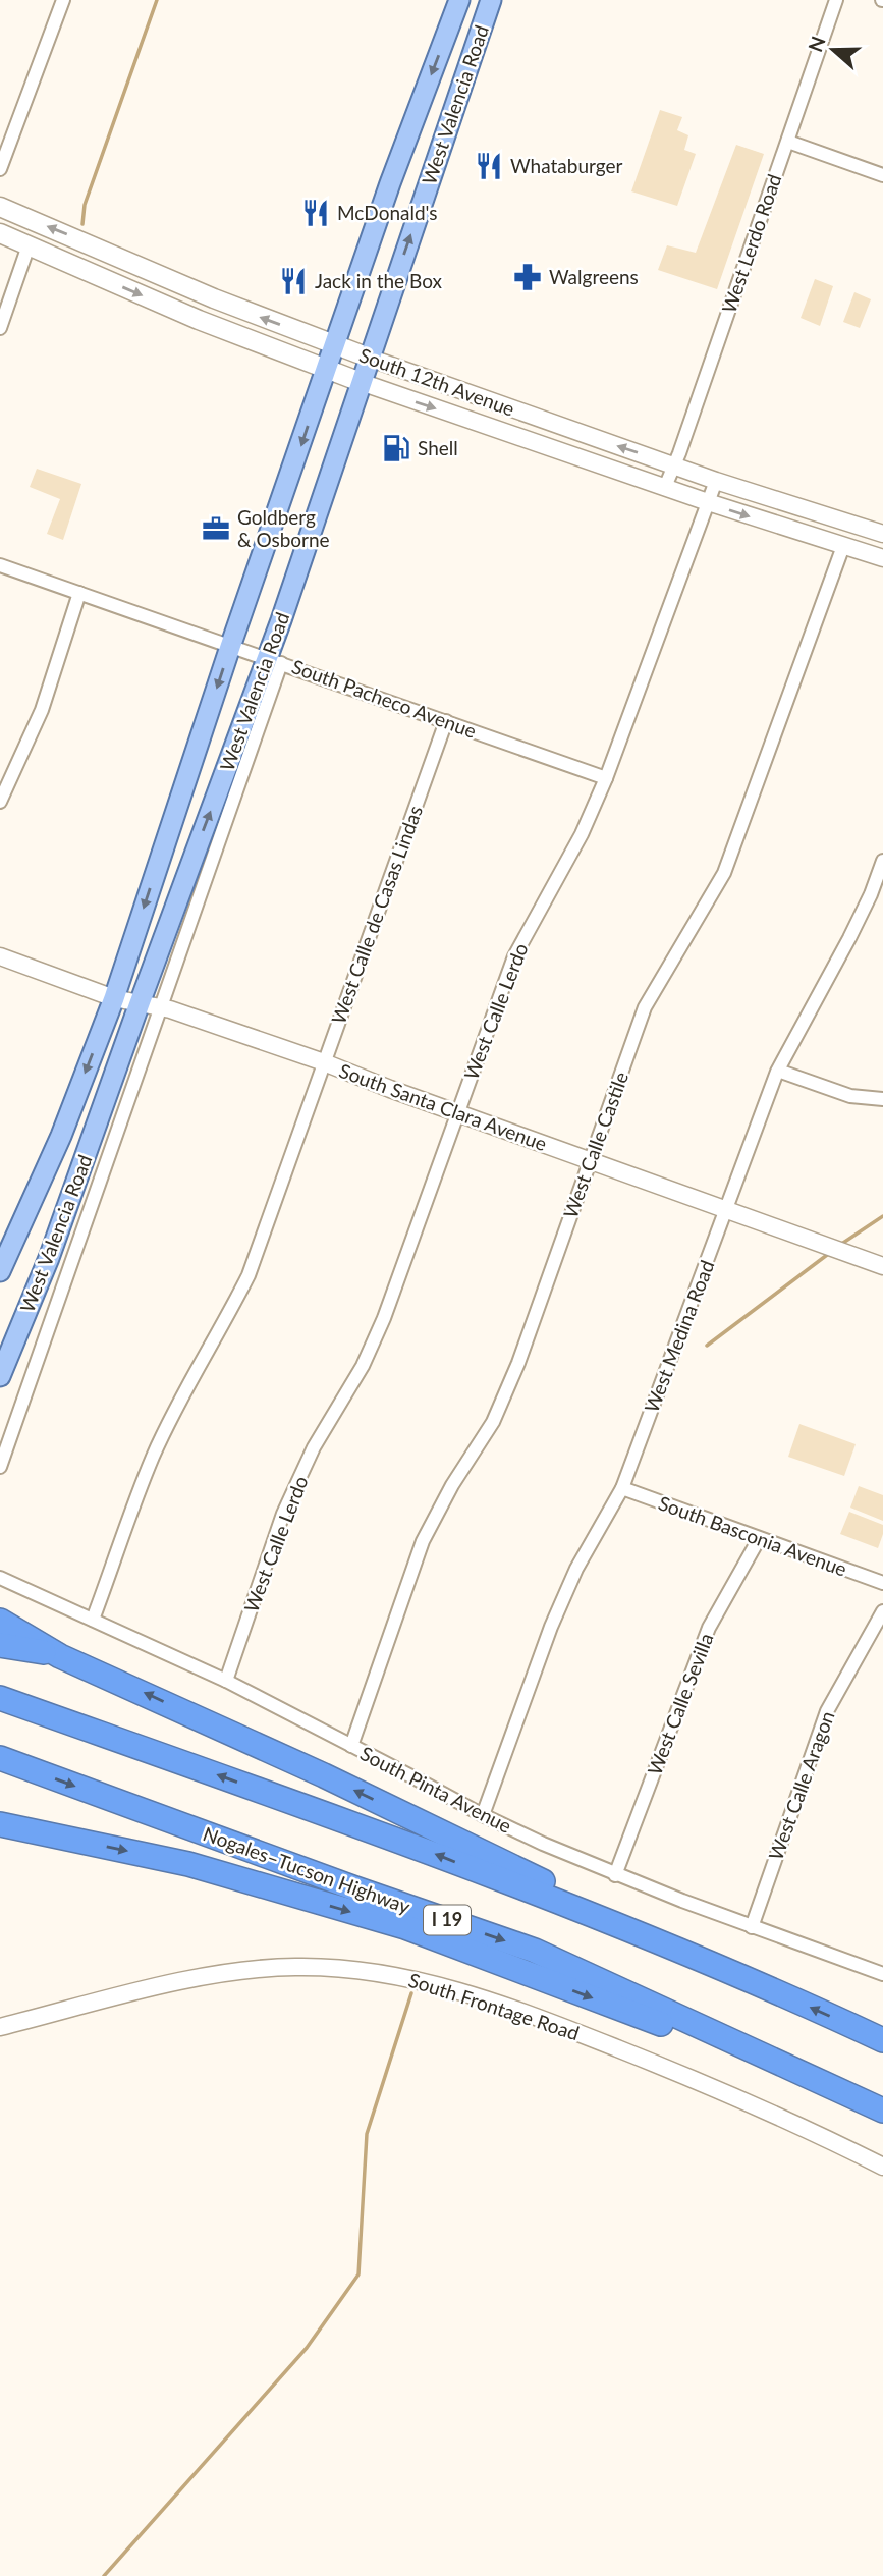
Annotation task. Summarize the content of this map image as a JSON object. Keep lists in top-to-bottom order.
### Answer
{
  "streets": {
    "highway": ["Nogales–Tucson Highway", "I 19"],
    "main road": ["West Valencia Road", "South 12th Avenue"],
    "street": [
      "West Lerdo Road",
      "South Pacheco Avenue",
      "West Calle de Casas Lindas",
      "West Calle Lerdo",
      "South Santa Clara Avenue",
      "West Calle Castile",
      "West Medina Road",
      "South Basconia Avenue",
      "West Calle Sevilla",
      "West Calle Aragon",
      "South Pinta Avenue",
      "South Frontage Road"
    ]
  },
  "crossings": [
    ["West Valencia Road", "South 12th Avenue"],
    ["West Valencia Road", "South Pacheco Avenue"],
    ["West Valencia Road", "South Santa Clara Avenue"],
    ["West Lerdo Road", "South 12th Avenue"],
    ["South 12th Avenue", "West Calle Lerdo"],
    ["South 12th Avenue", "West Calle Castile"],
    ["South Pacheco Avenue", "West Calle de Casas Lindas"],
    ["South Pacheco Avenue", "West Calle Lerdo"],
    ["West Calle de Casas Lindas", "South Santa Clara Avenue"],
    ["West Calle de Casas Lindas", "South Pinta Avenue"],
    ["West Calle Lerdo", "South Santa Clara Avenue"],
    ["West Calle Lerdo", "South Pinta Avenue"],
    ["South Santa Clara Avenue", "West Calle Castile"],
    ["South Santa Clara Avenue", "West Medina Road"],
    ["West Calle Castile", "South Pinta Avenue"],
    ["West Medina Road", "South Basconia Avenue"],
    ["West Medina Road", "South Pinta Avenue"],
    ["South Basconia Avenue", "West Calle Sevilla"],
    ["West Calle Sevilla", "South Pinta Avenue"],
    ["West Calle Aragon", "South Pinta Avenue"]
  ],
  "places": {
    "restaurant": ["Whataburger", "McDonald's", "Jack in the Box"],
    "pharmacy": ["Walgreens"],
    "fuel station": ["Shell"],
    "office": ["Goldberg & Osborne"]
  },
  "north": "left"
}
